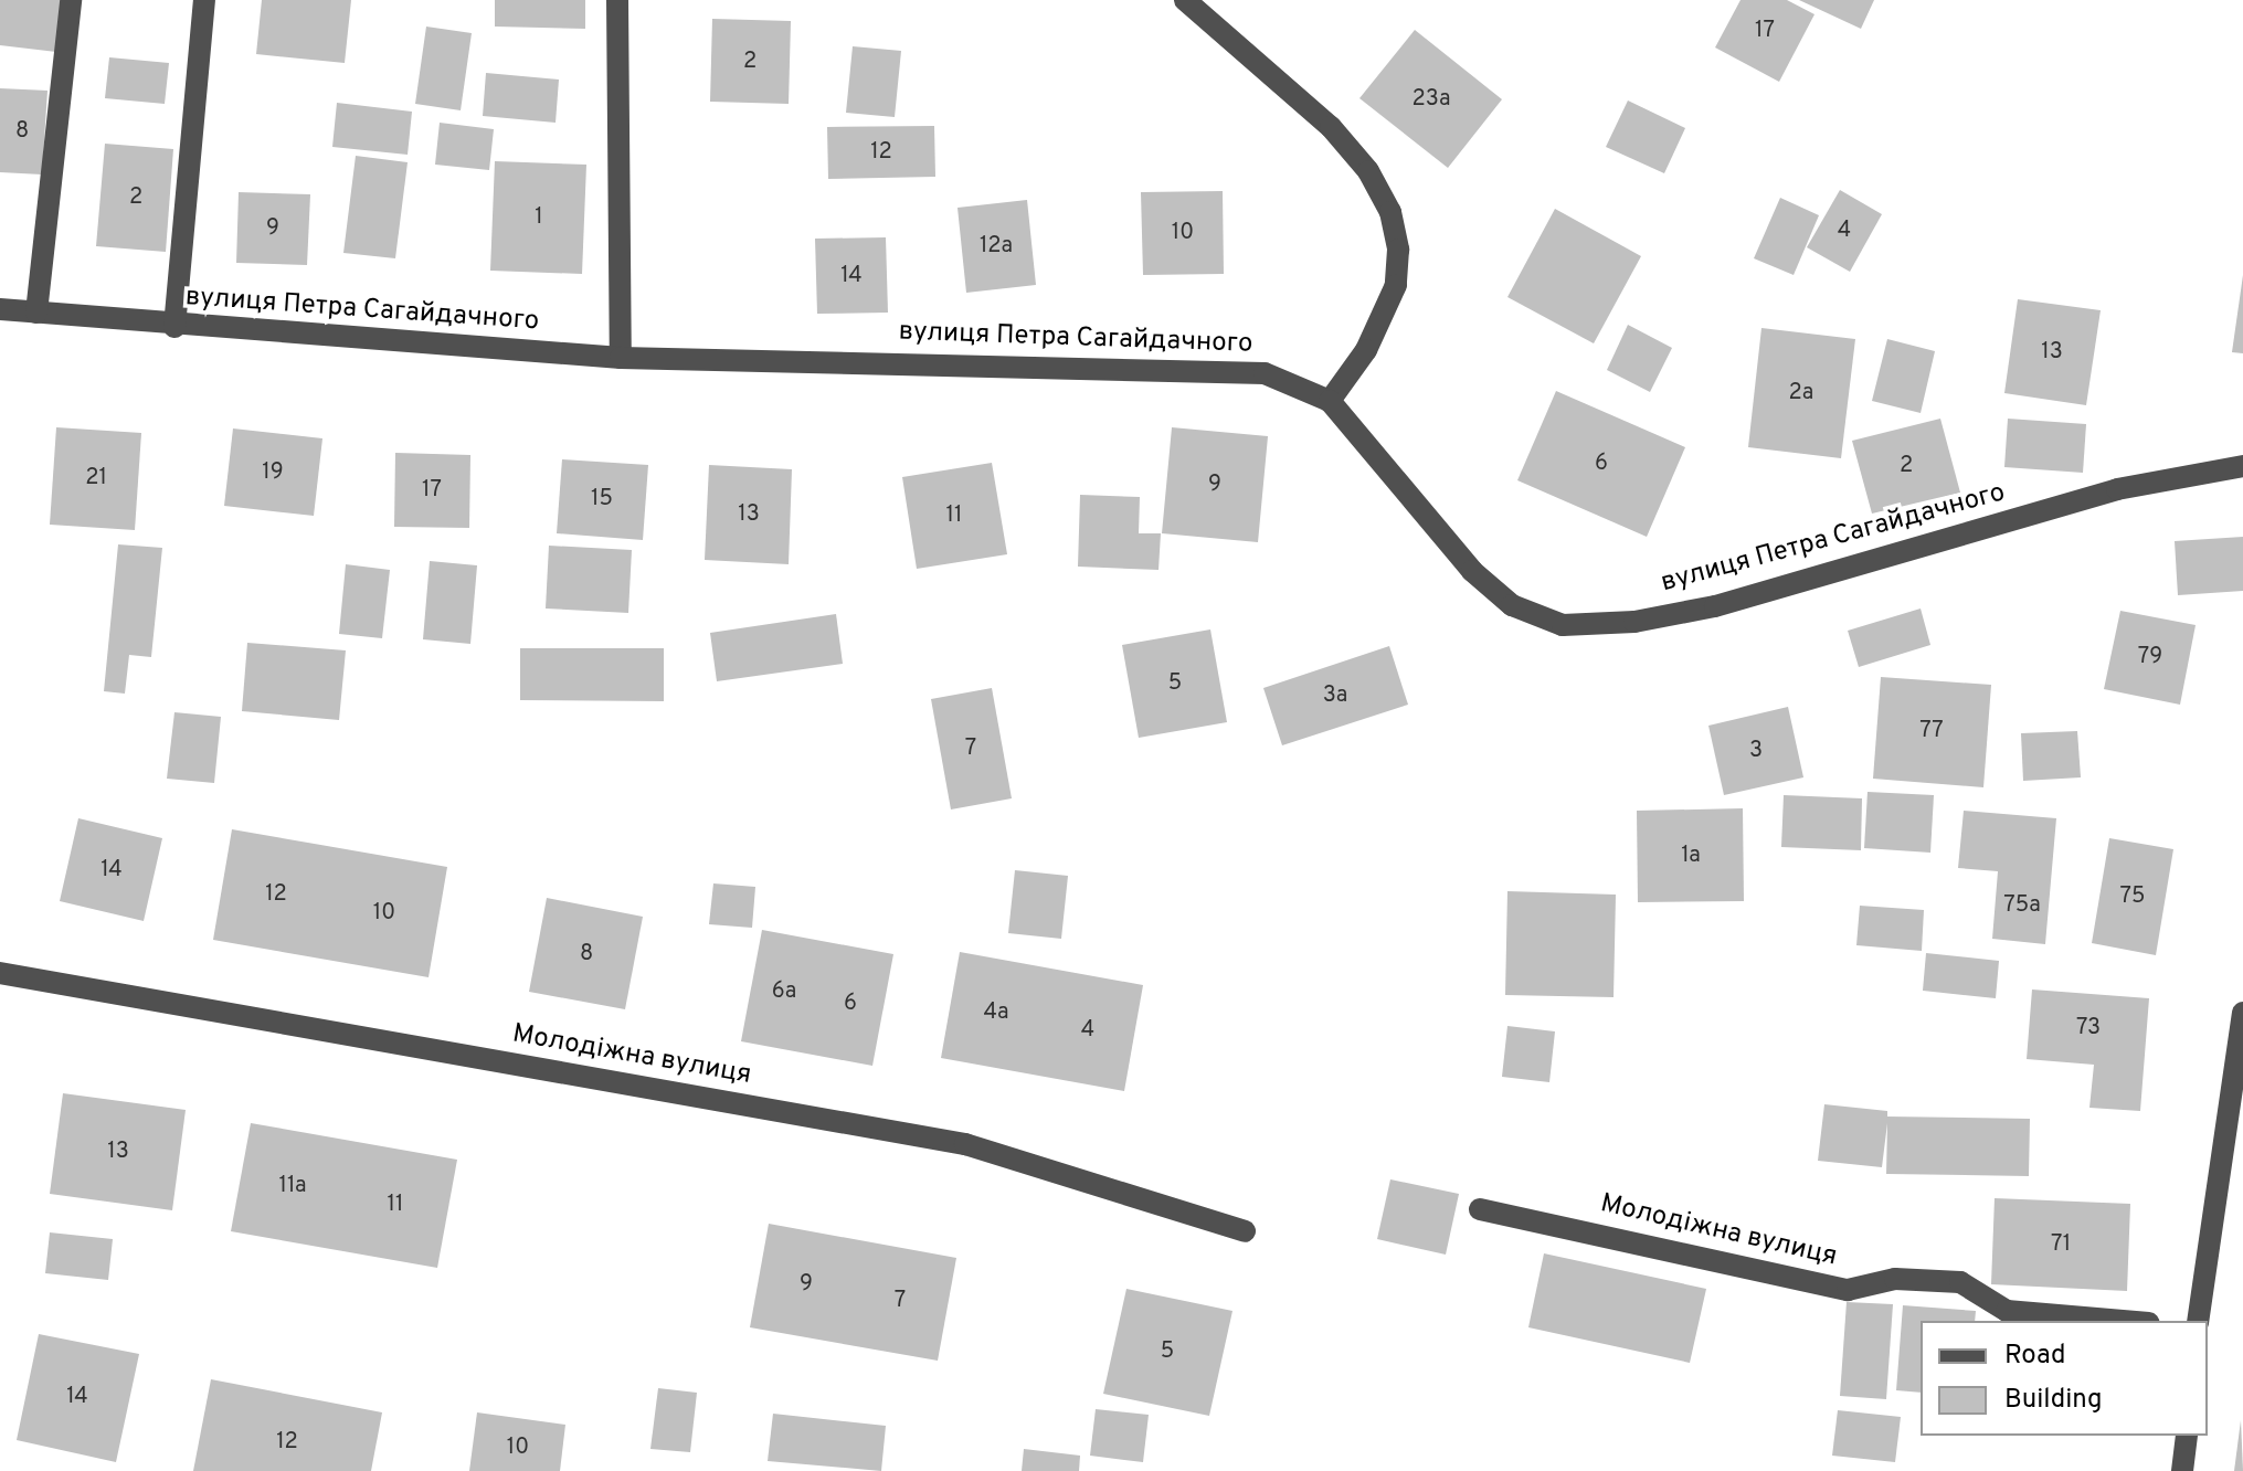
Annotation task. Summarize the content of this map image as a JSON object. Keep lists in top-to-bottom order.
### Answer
{
  "streets": {
    "street": ["вулиця Петра Сагайдачного", "Молодіжна вулиця"]
  },
  "house_numbers": [
    "17",
    "2",
    "23а",
    "8",
    "12",
    "2",
    "1",
    "9",
    "4",
    "10",
    "12а",
    "14",
    "13",
    "2а",
    "6",
    "2",
    "19",
    "21",
    "9",
    "17",
    "15",
    "13",
    "11",
    "79",
    "5",
    "3а",
    "77",
    "7",
    "3",
    "1а",
    "14",
    "12",
    "75",
    "75а",
    "10",
    "8",
    "6а",
    "6",
    "4а",
    "73",
    "4",
    "13",
    "11а",
    "11",
    "71",
    "9",
    "7",
    "5",
    "14",
    "12",
    "10"
  ],
  "legend": ["Road", "Building"]
}
